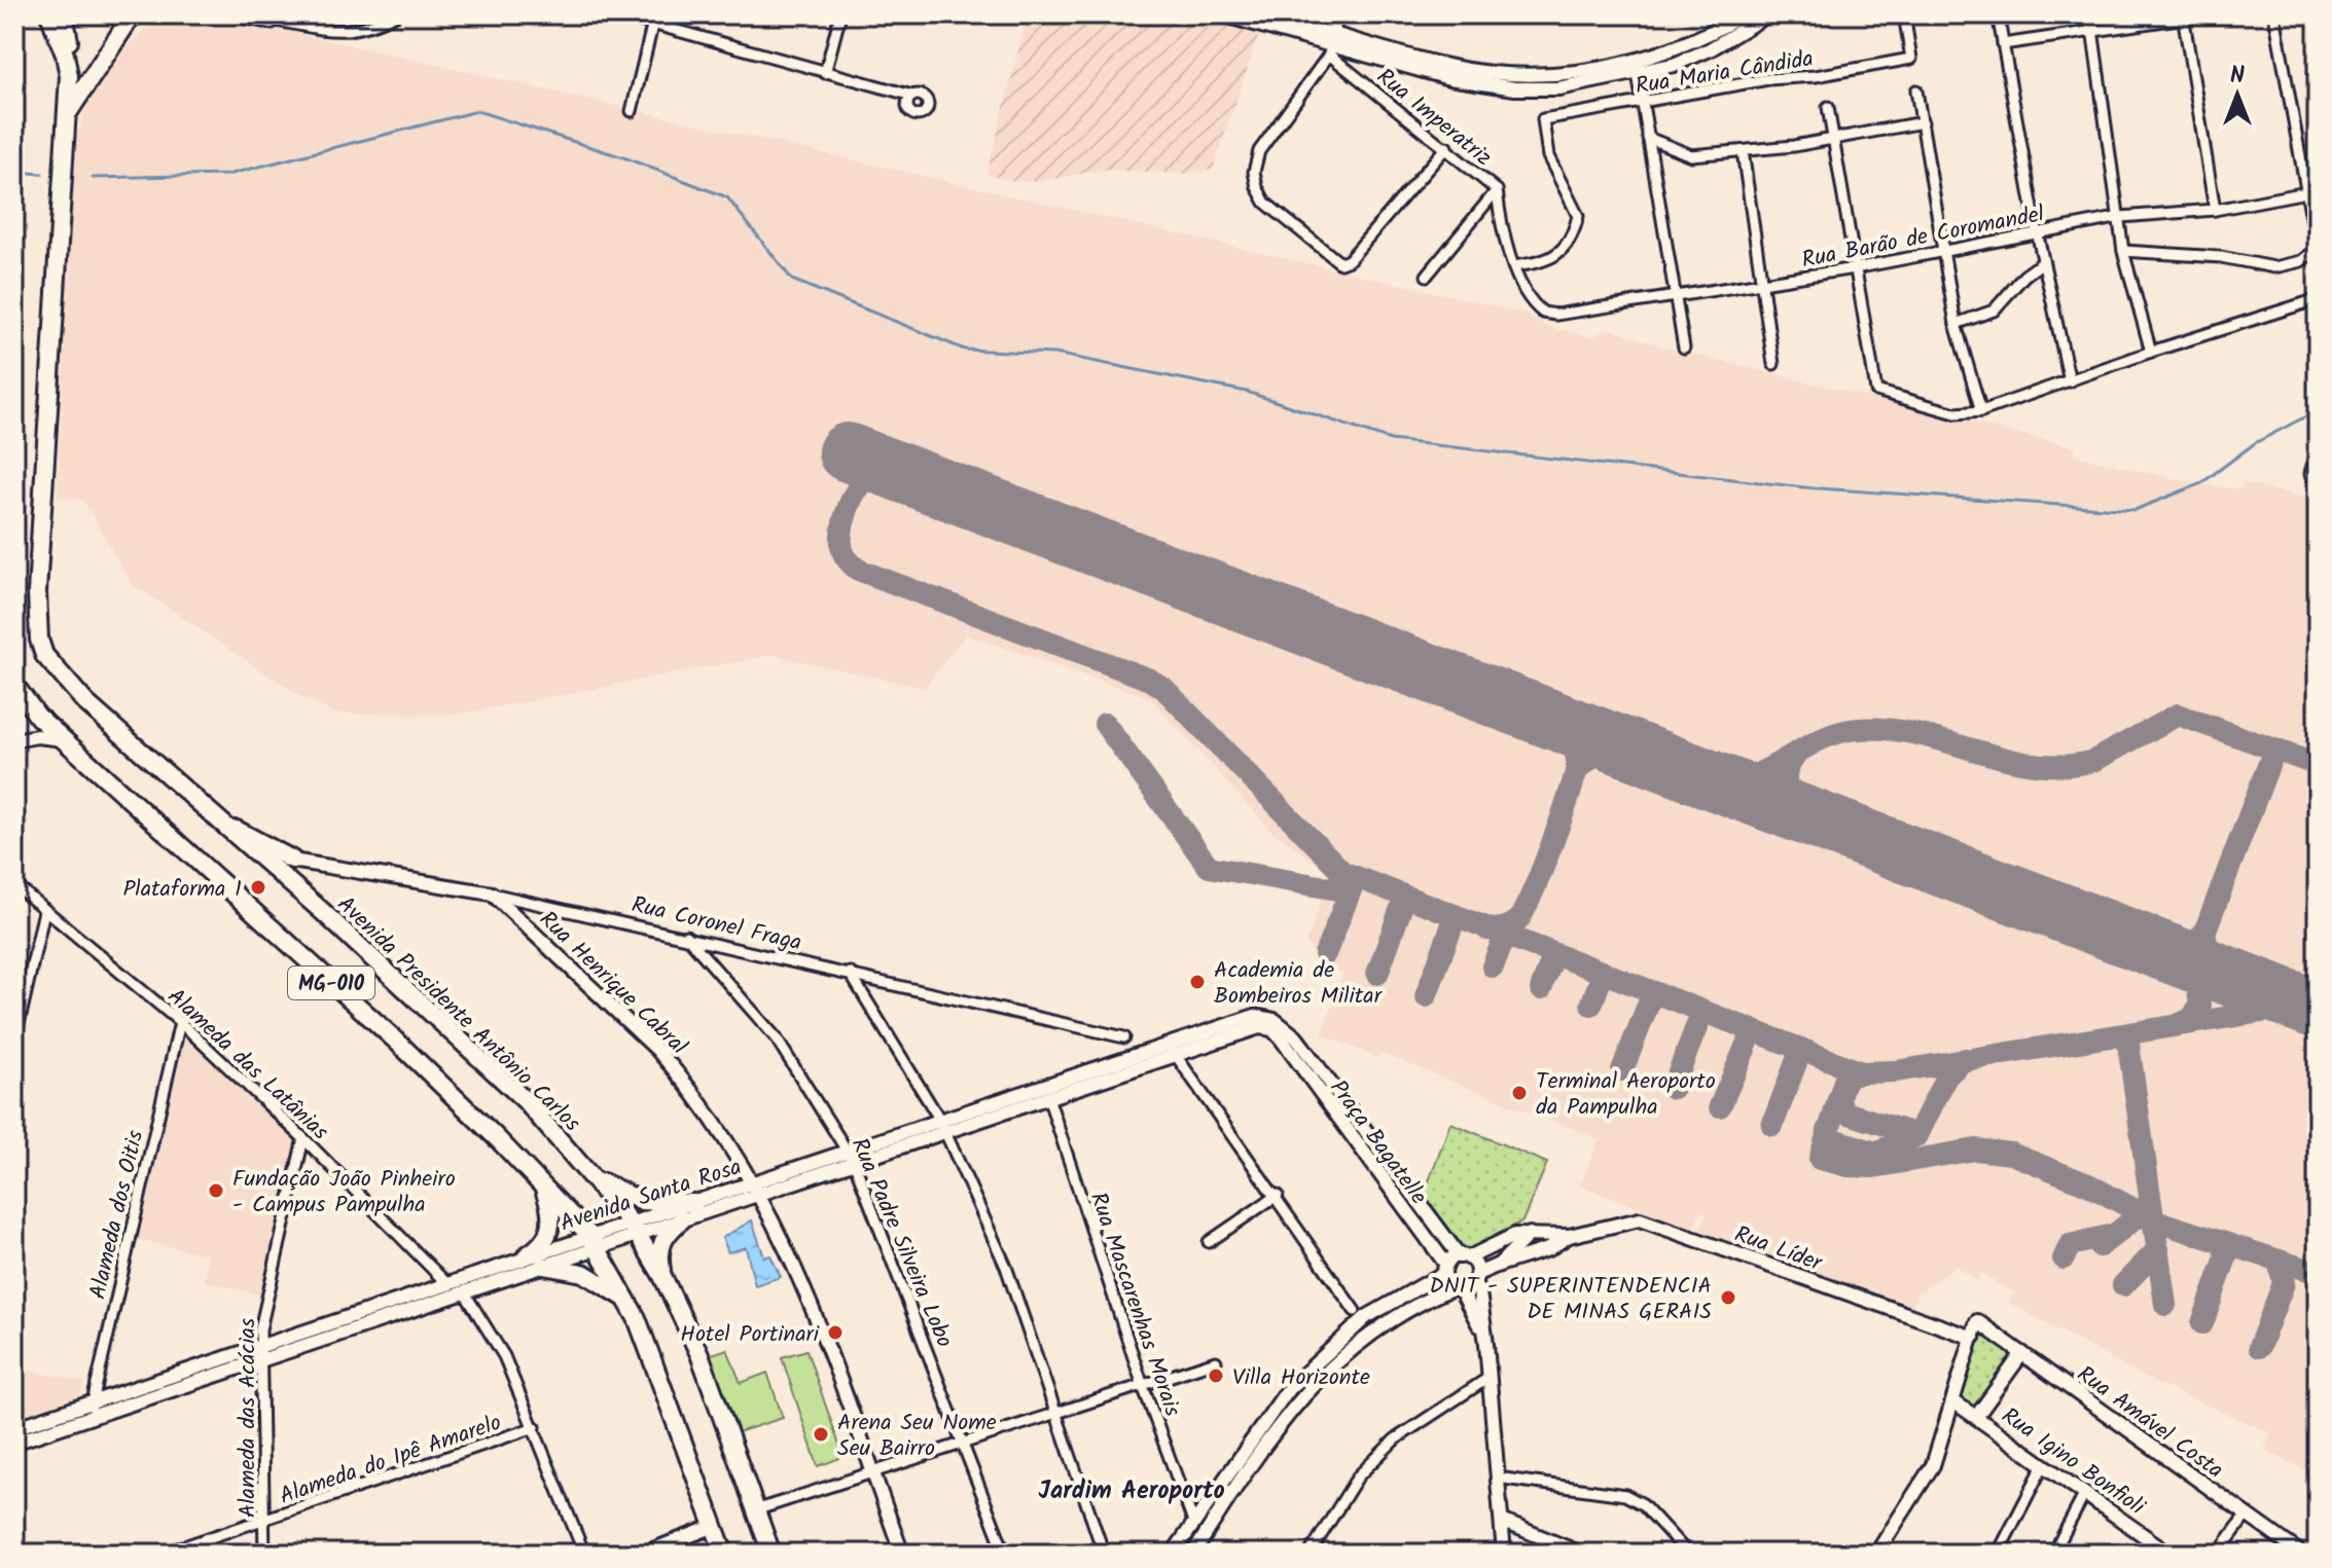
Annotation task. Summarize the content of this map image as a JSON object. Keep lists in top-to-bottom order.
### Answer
{
  "streets": {
    "highway": ["MG-010", "Avenida Presidente Antônio Carlos"],
    "street": [
      "Rua Maria Cândida",
      "Rua Imperatriz",
      "Rua Barão de Coromandel",
      "Rua Coronel Fraga",
      "Rua Henrique Cabral",
      "Alameda das Latânias",
      "Praça Bagatelle",
      "Avenida Santa Rosa",
      "Alameda dos Oitis",
      "Rua Padre Silveira Lobo",
      "Rua Líder",
      "Rua Mascarenhas Morais",
      "Alameda das Acácias",
      "Rua Amável Costa",
      "Alameda do Ipê Amarelo",
      "Rua Igino Bonfioli"
    ]
  },
  "crossings": [
    ["Rua Maria Cândida", "Rua Imperatriz"],
    ["Rua Imperatriz", "Rua Barão de Coromandel"],
    ["Rua Coronel Fraga", "Rua Henrique Cabral"],
    ["Rua Coronel Fraga", "Avenida Presidente Antônio Carlos"],
    ["Rua Coronel Fraga", "Rua Padre Silveira Lobo"],
    ["Rua Henrique Cabral", "Avenida Santa Rosa"],
    ["MG-010", "Avenida Presidente Antônio Carlos"],
    ["MG-010", "Avenida Santa Rosa"],
    ["Avenida Presidente Antônio Carlos", "Avenida Santa Rosa"],
    ["Alameda das Latânias", "Avenida Santa Rosa"],
    ["Alameda das Latânias", "Alameda dos Oitis"],
    ["Alameda das Latânias", "Alameda das Acácias"],
    ["Praça Bagatelle", "Avenida Santa Rosa"],
    ["Praça Bagatelle", "Rua Líder"],
    ["Avenida Santa Rosa", "Alameda dos Oitis"],
    ["Avenida Santa Rosa", "Rua Padre Silveira Lobo"],
    ["Avenida Santa Rosa", "Rua Mascarenhas Morais"],
    ["Avenida Santa Rosa", "Alameda das Acácias"],
    ["Rua Líder", "Rua Mascarenhas Morais"],
    ["Rua Líder", "Rua Amável Costa"],
    ["Alameda das Acácias", "Alameda do Ipê Amarelo"]
  ],
  "districts": ["Jardim Aeroporto"],
  "places": [
    "Plataforma 1",
    "Academia de Bombeiros Militar",
    "Terminal Aeroporto da Pampulha",
    "Fundação João Pinheiro - Campus Pampulha",
    "DNIT - SUPERINTENDENCIA DE MINAS GERAIS",
    "Hotel Portinari",
    "Villa Horizonte",
    "Arena Seu Nome Seu Bairro"
  ],
  "north": "top"
}
